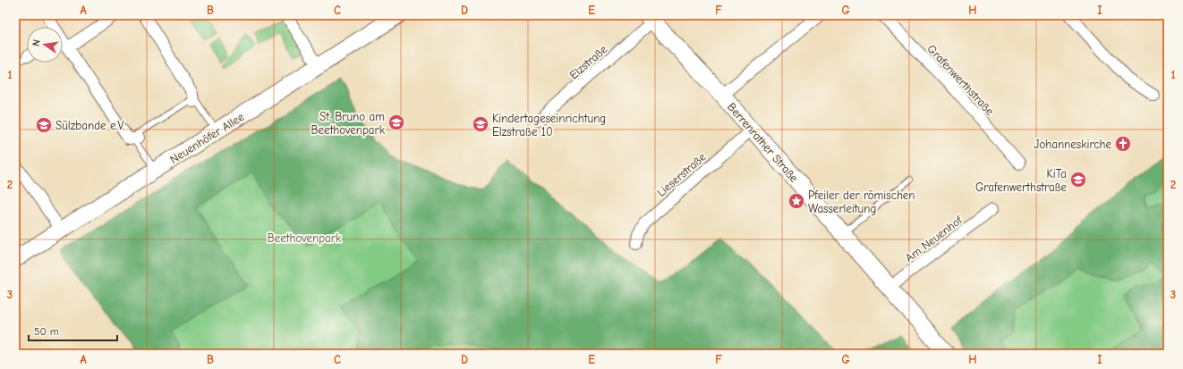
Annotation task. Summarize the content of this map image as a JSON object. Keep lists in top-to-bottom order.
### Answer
{
  "streets": {
    "street": [
      "Elzstraße",
      "Grafenwerthstraße",
      "Neuenhöfer Allee",
      "Berrenrather Straße",
      "Lieserstraße",
      "Am Neuenhof"
    ]
  },
  "crossings": [
    ["Elzstraße", "Berrenrather Straße"],
    ["Berrenrather Straße", "Lieserstraße"],
    ["Berrenrather Straße", "Am Neuenhof"]
  ],
  "parks": ["Beethovenpark"],
  "places": {
    "school or university": [
      "St. Bruno am Beethovenpark",
      "Kindertageseinrichtung Elzstraße 10",
      "Sülzbande e.V.",
      "KiTa Grafenwerthstraße"
    ],
    "church": ["Johanneskirche"],
    "place": ["Pfeiler der römischen Wasserleitung"]
  },
  "scale_bar": "50 m",
  "north": "left",
  "grid": {
    "columns": [
      "A",
      "B",
      "C",
      "D",
      "E",
      "F",
      "G",
      "H",
      "I"
    ],
    "rows": ["1", "2", "3"]
  }
}
